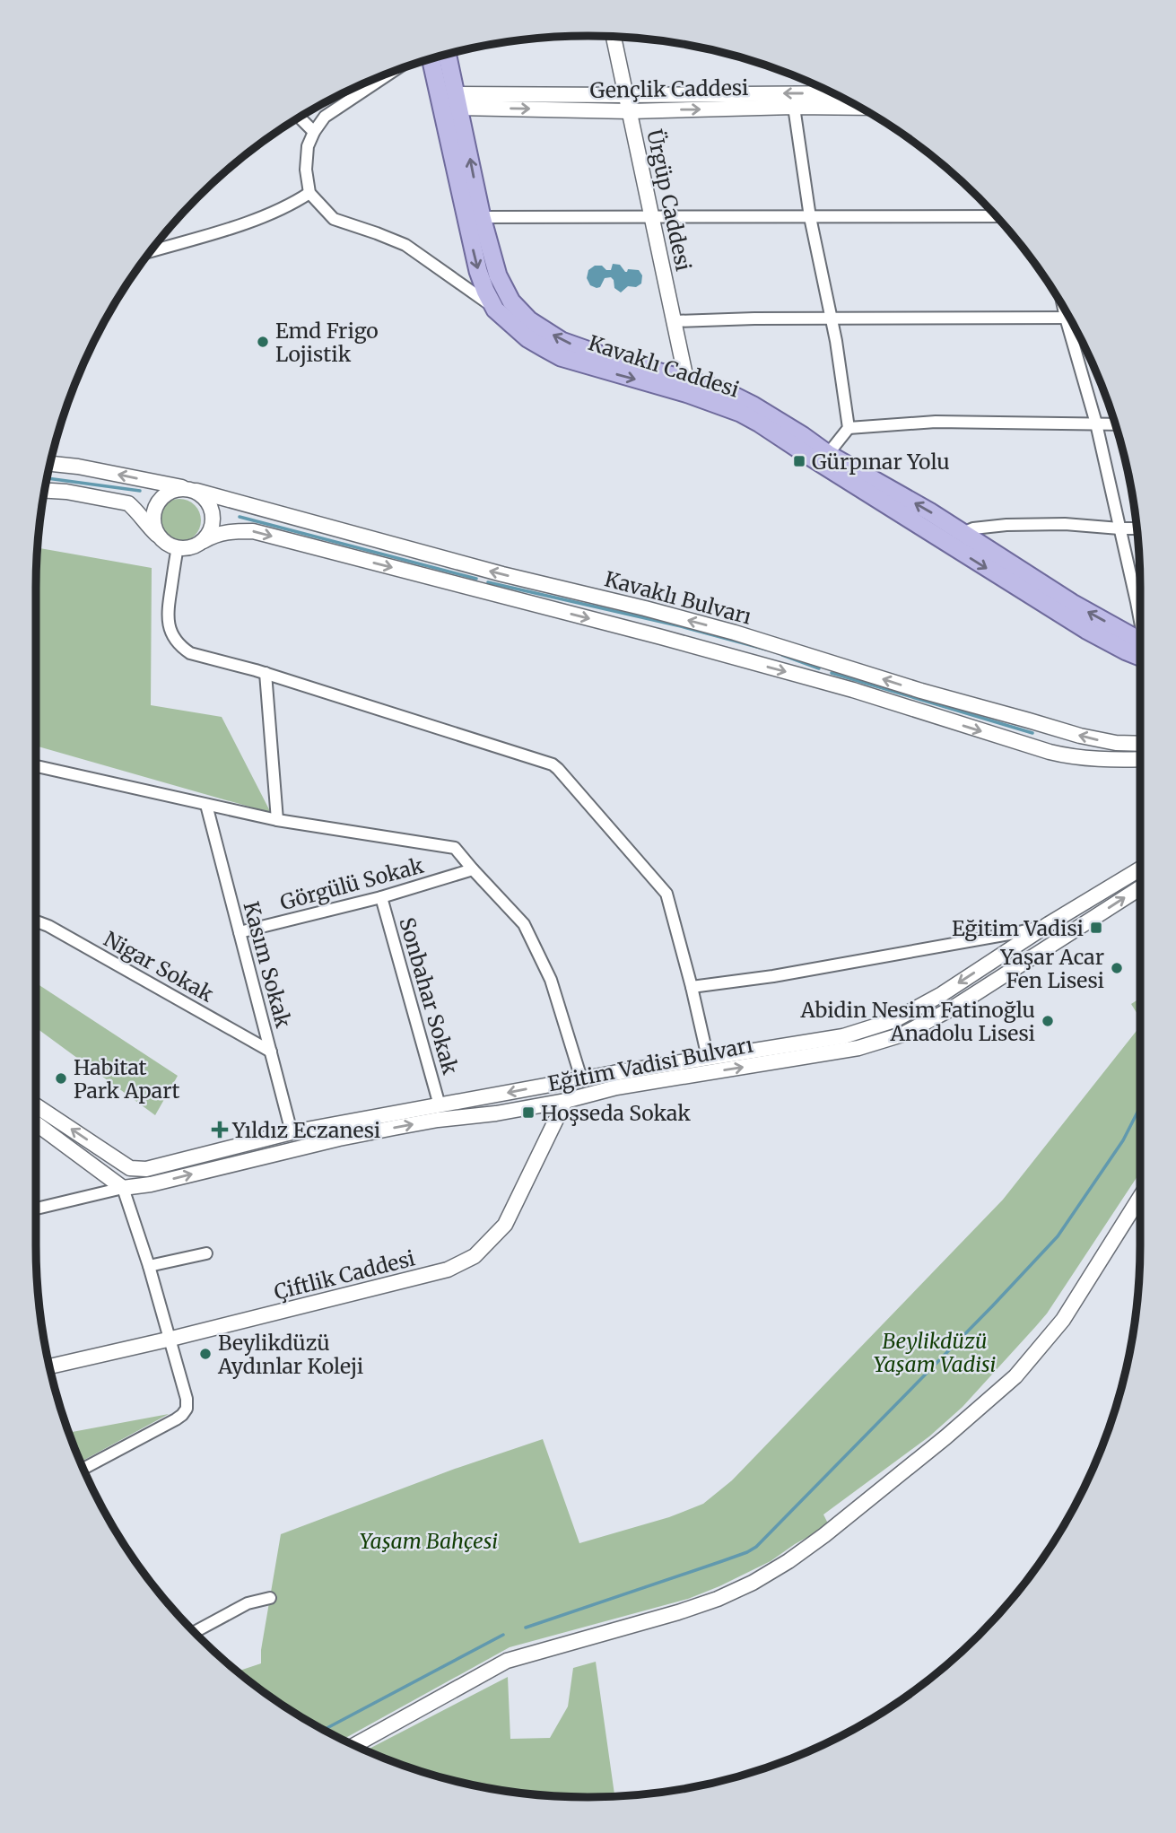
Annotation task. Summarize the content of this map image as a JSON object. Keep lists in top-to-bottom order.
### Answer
{
  "streets": {
    "main road": [
      "Gençlik Caddesi",
      "Ürgüp Caddesi",
      "Kavaklı Caddesi",
      "Kavaklı Bulvarı",
      "Eğitim Vadisi Bulvarı",
      "Çiftlik Caddesi"
    ],
    "street": [
      "Görgülü Sokak",
      "Kasım Sokak",
      "Nigar Sokak",
      "Sonbahar Sokak"
    ]
  },
  "crossings": [
    ["Gençlik Caddesi", "Ürgüp Caddesi"],
    ["Gençlik Caddesi", "Kavaklı Caddesi"],
    ["Ürgüp Caddesi", "Kavaklı Caddesi"],
    ["Görgülü Sokak", "Kasım Sokak"],
    ["Görgülü Sokak", "Sonbahar Sokak"],
    ["Kasım Sokak", "Nigar Sokak"],
    ["Kasım Sokak", "Eğitim Vadisi Bulvarı"],
    ["Sonbahar Sokak", "Eğitim Vadisi Bulvarı"],
    ["Eğitim Vadisi Bulvarı", "Çiftlik Caddesi"]
  ],
  "parks": ["Beylikdüzü Yaşam Vadisi", "Yaşam Bahçesi"],
  "places": {
    "other": [
      "Emd Frigo Lojistik",
      "Yaşar Acar Fen Lisesi",
      "Abidin Nesim Fatinoğlu Anadolu Lisesi",
      "Habitat Park Apart",
      "Beylikdüzü Aydınlar Koleji"
    ],
    "transit": ["Gürpınar Yolu", "Eğitim Vadisi", "Hoşseda Sokak"],
    "health": ["Yıldız Eczanesi"]
  }
}
